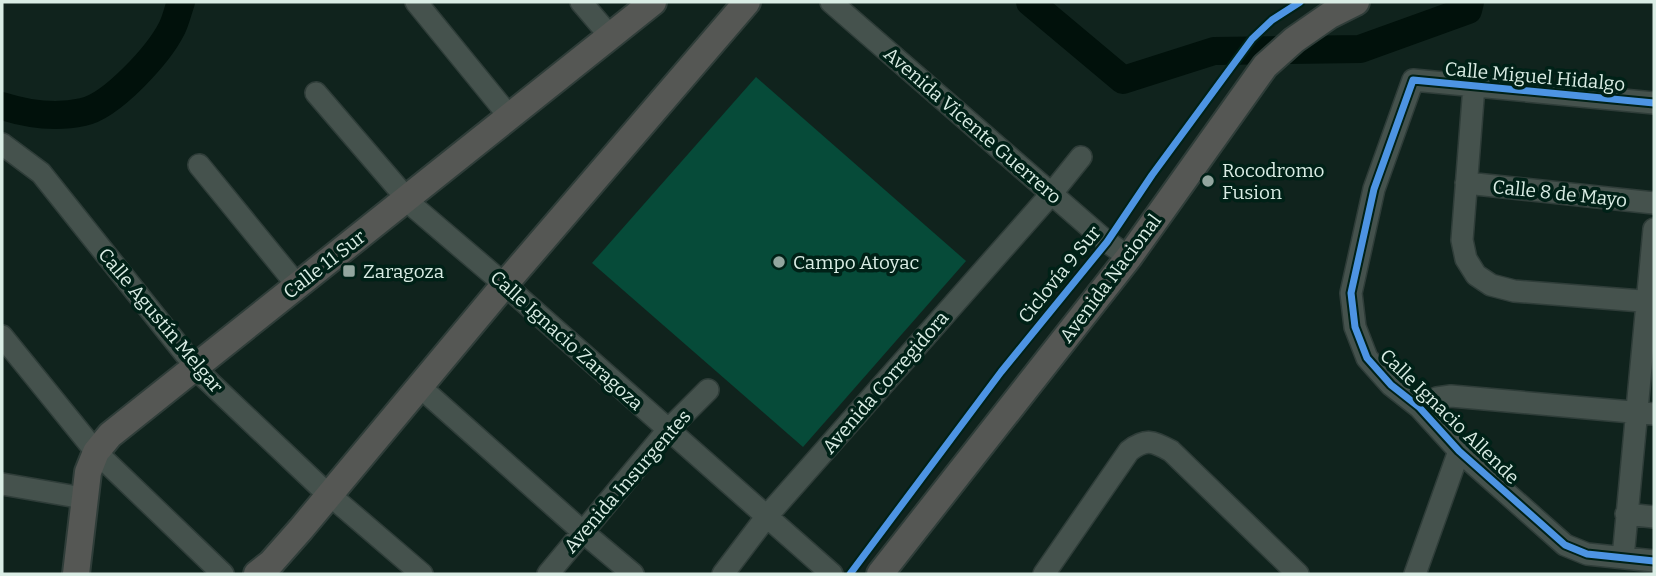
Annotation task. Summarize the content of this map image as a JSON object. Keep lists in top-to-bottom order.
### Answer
{
  "streets": {
    "main road": ["Calle 11 Sur", "Avenida Nacional"],
    "street": [
      "Calle Miguel Hidalgo",
      "Avenida Vicente Guerrero",
      "Calle 8 de Mayo",
      "Calle Agustín Melgar",
      "Calle Ignacio Zaragoza",
      "Avenida Corregidora",
      "Calle Ignacio Allende",
      "Avenida Insurgentes"
    ],
    "cycle path": ["Ciclovía 9 Sur"]
  },
  "crossings": [
    ["Calle Miguel Hidalgo", "Calle Ignacio Allende"],
    ["Avenida Vicente Guerrero", "Avenida Nacional"],
    ["Avenida Vicente Guerrero", "Avenida Corregidora"],
    ["Calle 11 Sur", "Calle Agustín Melgar"],
    ["Calle 11 Sur", "Calle Ignacio Zaragoza"],
    ["Calle Ignacio Zaragoza", "Avenida Corregidora"],
    ["Calle Ignacio Zaragoza", "Avenida Insurgentes"]
  ],
  "places": {
    "other": ["Rocodromo Fusion", "Campo Atoyac"],
    "transit": ["Zaragoza"]
  }
}
